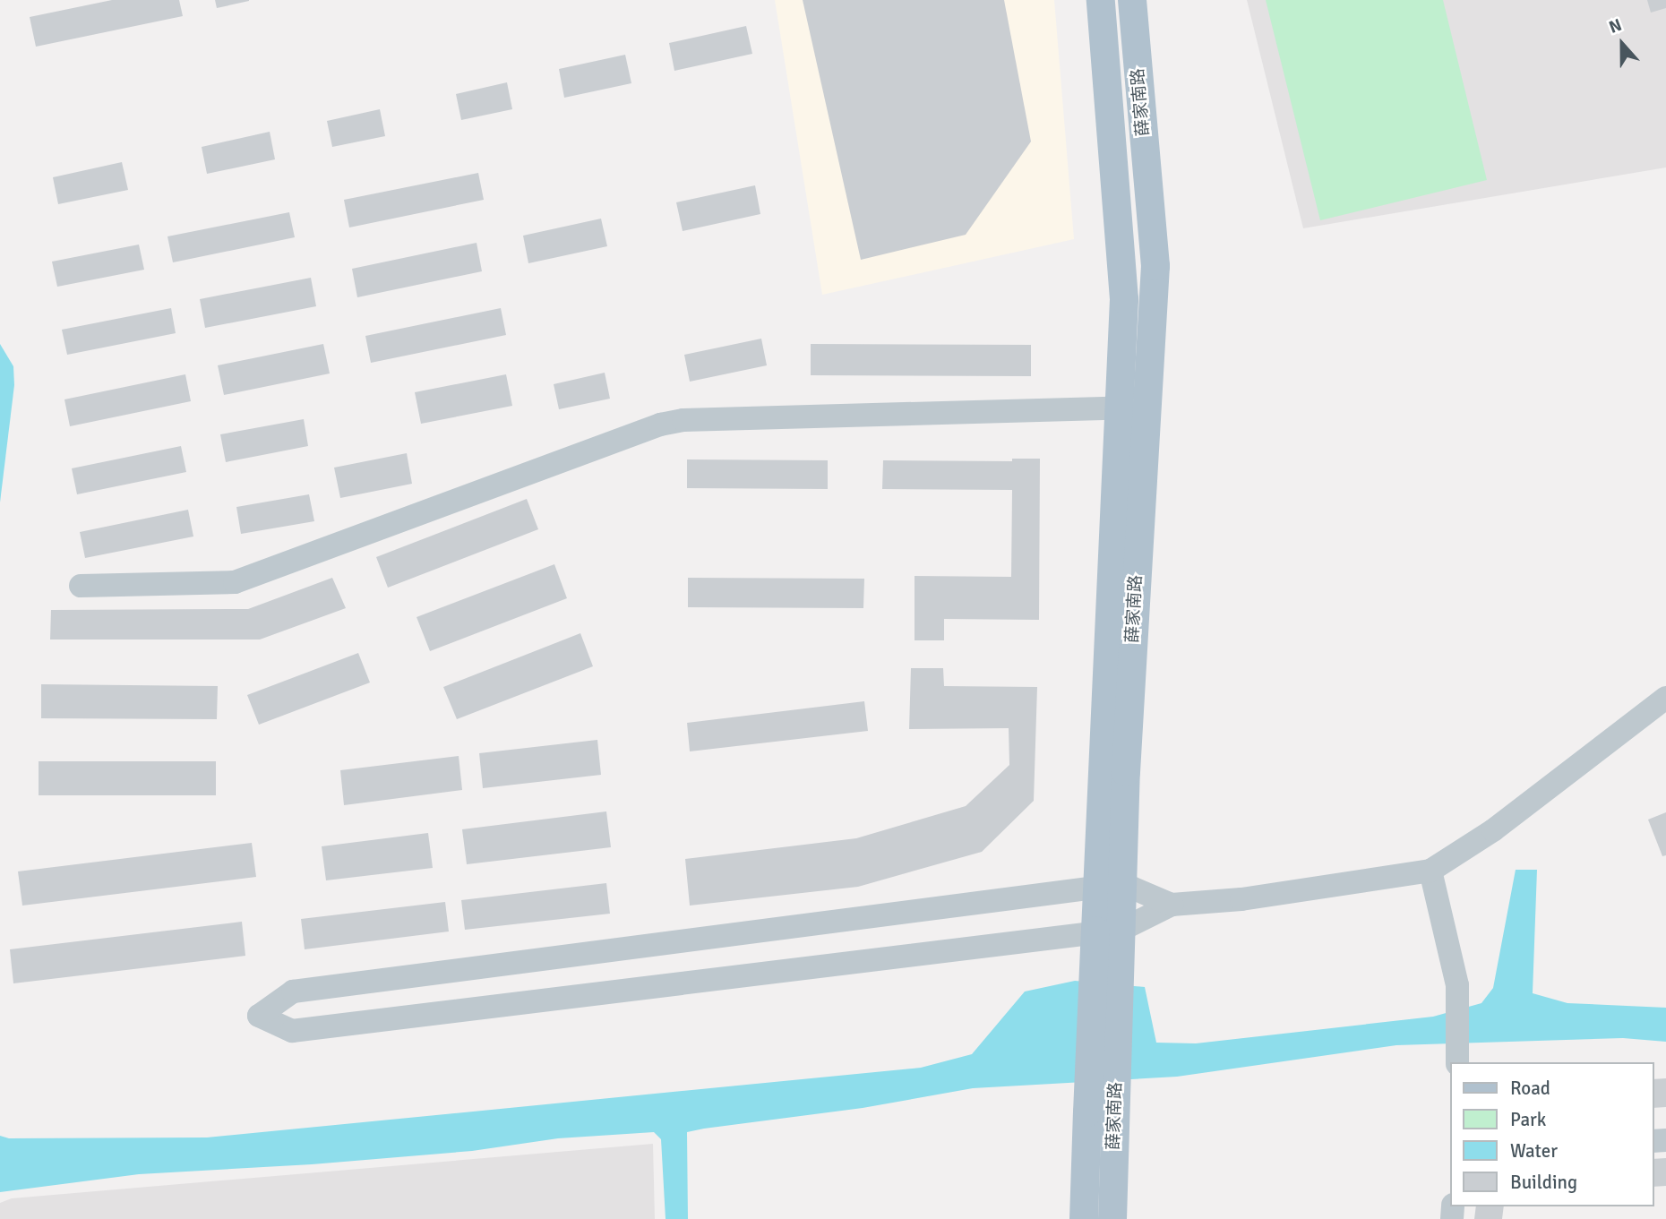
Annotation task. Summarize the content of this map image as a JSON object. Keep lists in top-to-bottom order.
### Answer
{
  "streets": {
    "main road": ["薛家南路"]
  },
  "legend": [
    "Road",
    "Park",
    "Water",
    "Building"
  ],
  "north": "top"
}
